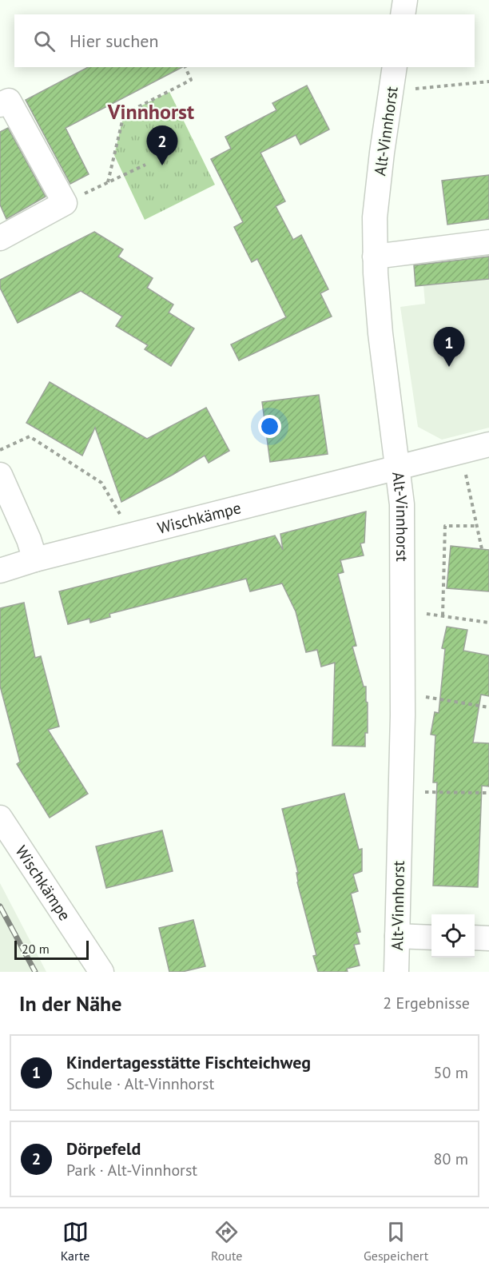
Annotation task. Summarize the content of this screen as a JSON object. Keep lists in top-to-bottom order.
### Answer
{
  "streets": {
    "street": ["Alt-Vinnhorst", "Wischkämpe"]
  },
  "crossings": [
    ["Alt-Vinnhorst", "Wischkämpe"]
  ],
  "districts": ["Vinnhorst"],
  "scale_bar": "20 m",
  "page": {
    "search": "Hier suchen",
    "pins": ["2", "1"],
    "scale": "20 m",
    "heading": ["In der Nähe", "2 Ergebnisse"],
    "list": [
      {
        "mark": "1",
        "name": "Kindertagesstätte Fischteichweg",
        "note": "Schule · Alt-Vinnhorst",
        "value": "50 m"
      },
      {
        "mark": "2",
        "name": "Dörpefeld",
        "note": "Park · Alt-Vinnhorst",
        "value": "80 m"
      }
    ],
    "nav": ["Karte", "Route", "Gespeichert"]
  }
}
